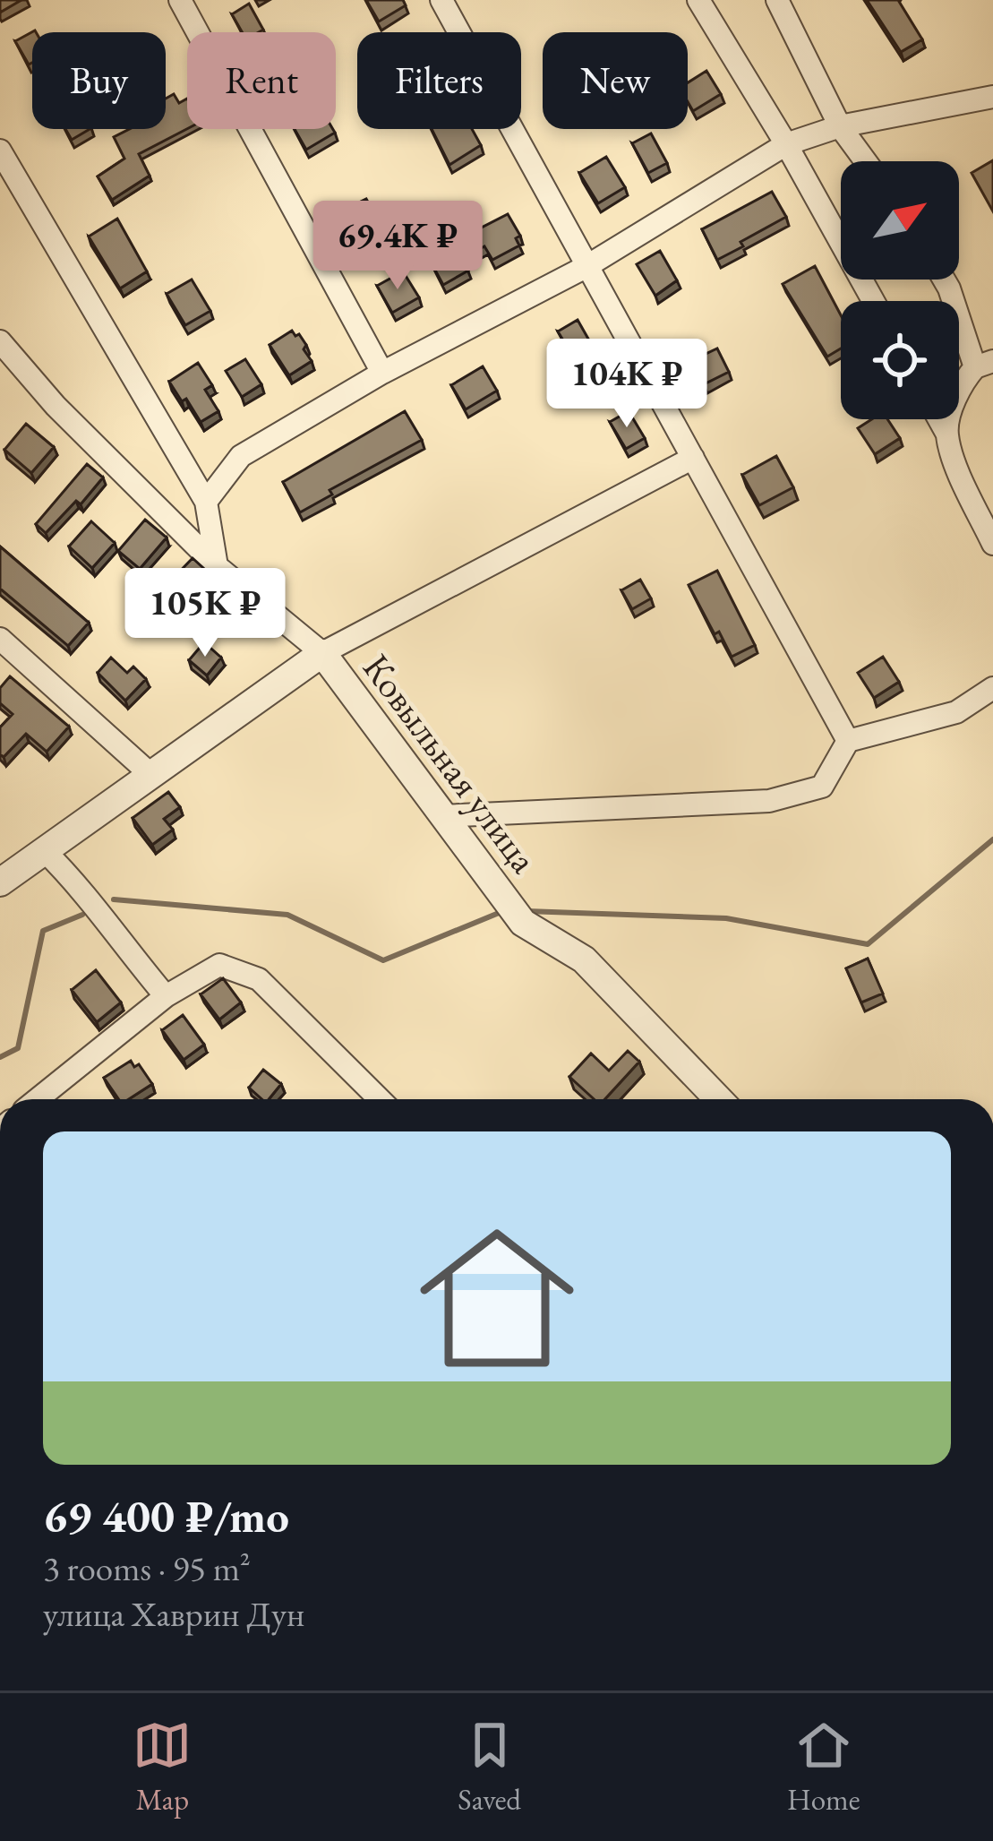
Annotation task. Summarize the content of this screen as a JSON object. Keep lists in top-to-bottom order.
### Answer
{
  "streets": {
    "street": ["Ковыльная улица"]
  },
  "north": "top right",
  "page": {
    "chip": [
      "Buy",
      "Rent",
      "Filters",
      "New"
    ],
    "price": ["69.4K ₽", "104K ₽", "105K ₽"],
    "list": [
      {
        "name": "69 400 ₽/mo",
        "note": "3 rooms · 95 m² · улица Хаврин Дун"
      }
    ],
    "tabs": ["Map", "Saved", "Home"]
  }
}
